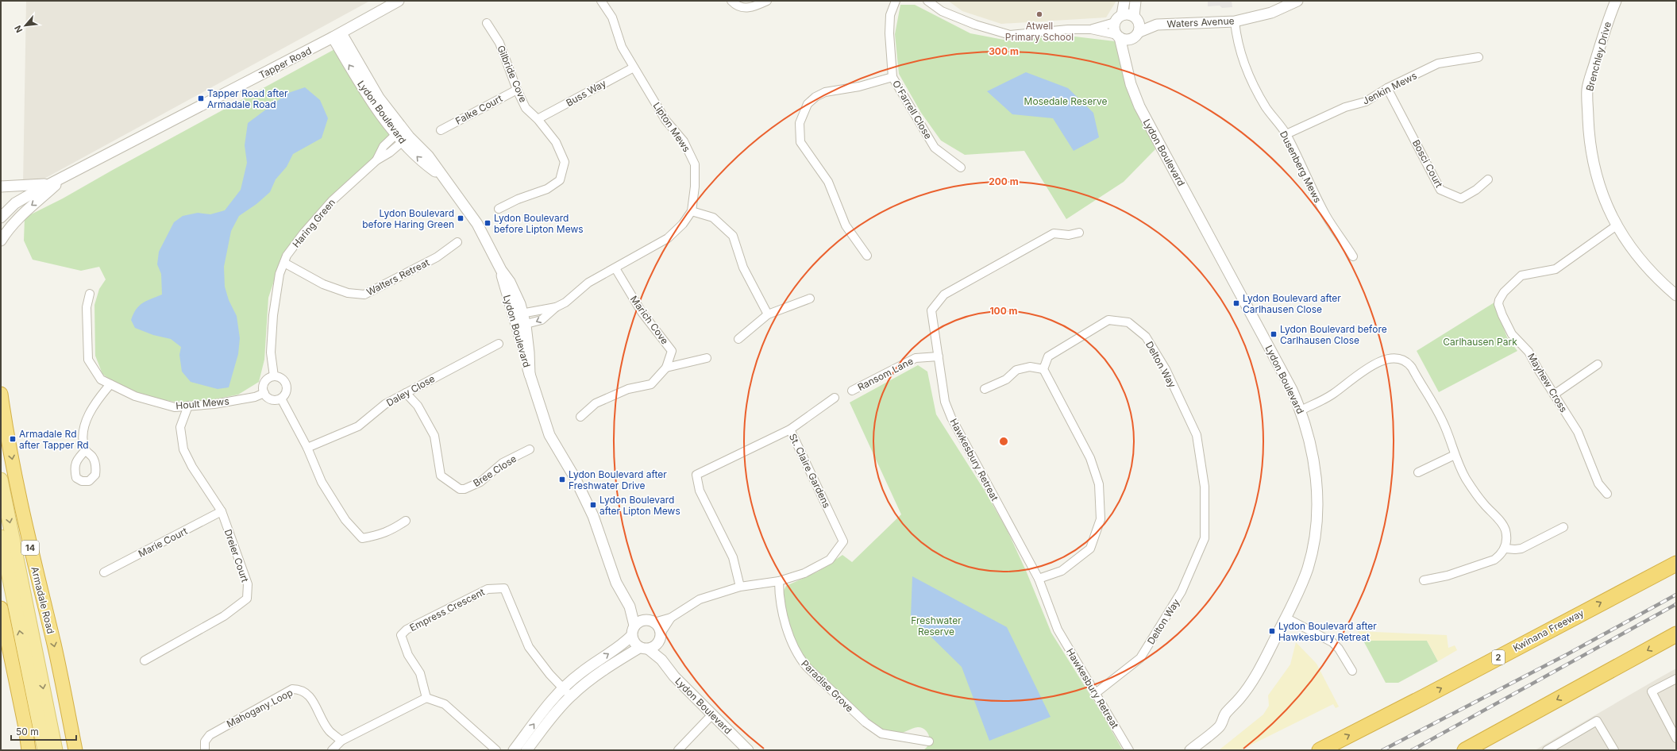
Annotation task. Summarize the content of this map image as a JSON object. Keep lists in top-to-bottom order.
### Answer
{
  "streets": {
    "highway": [
      "14",
      "Armadale Road",
      "Kwinana Freeway",
      "2"
    ],
    "street": [
      "Waters Avenue",
      "Brenchley Drive",
      "Tapper Road",
      "Gilbride Cove",
      "Jenkin Mews",
      "Buss Way",
      "Falke Court",
      "O'Farrell Close",
      "Lydon Boulevard",
      "Lipton Mews",
      "Bosci Court",
      "Dusenberg Mews",
      "Haring Green",
      "Walters Retreat",
      "Marich Cove",
      "Delton Way",
      "Ransom Lane",
      "Mayhew Cross",
      "Daley Close",
      "Hoult Mews",
      "Hawkesbury Retreat",
      "Bree Close",
      "St. Claire Gardens",
      "Marie Court",
      "Dreier Court",
      "Empress Crescent",
      "Paradise Grove",
      "Mahogany Loop"
    ]
  },
  "crossings": [
    ["Waters Avenue", "Lydon Boulevard"],
    ["Waters Avenue", "Dusenberg Mews"],
    ["Brenchley Drive", "Mayhew Cross"],
    ["Tapper Road", "Lydon Boulevard"],
    ["Gilbride Cove", "Buss Way"],
    ["Gilbride Cove", "Falke Court"],
    ["Jenkin Mews", "Bosci Court"],
    ["Jenkin Mews", "Dusenberg Mews"],
    ["Buss Way", "Lipton Mews"],
    ["Lydon Boulevard", "Lipton Mews"],
    ["Lydon Boulevard", "Haring Green"],
    ["Lydon Boulevard", "St. Claire Gardens"],
    ["Lipton Mews", "Marich Cove"],
    ["Haring Green", "Walters Retreat"],
    ["Haring Green", "Hoult Mews"],
    ["Delton Way", "Hawkesbury Retreat"],
    ["Ransom Lane", "Hawkesbury Retreat"],
    ["Daley Close", "Bree Close"],
    ["Hoult Mews", "Dreier Court"],
    ["St. Claire Gardens", "Paradise Grove"],
    ["Marie Court", "Dreier Court"]
  ],
  "one_way": ["Armadale Road"],
  "parks": ["Mosedale Reserve", "Carlhausen Park", "Freshwater Reserve"],
  "places": {
    "other": ["Atwell Primary School"],
    "transit": [
      "Tapper Road after Armadale Road",
      "Lydon Boulevard before Haring Green",
      "Lydon Boulevard before Lipton Mews",
      "Lydon Boulevard after Carlhausen Close",
      "Lydon Boulevard before Carlhausen Close",
      "Armadale Rd after Tapper Rd",
      "Lydon Boulevard after Freshwater Drive",
      "Lydon Boulevard after Lipton Mews",
      "Lydon Boulevard after Hawkesbury Retreat"
    ]
  },
  "scale_bar": "50 m",
  "north": "bottom left",
  "rings": ["300 m", "200 m", "100 m"]
}
